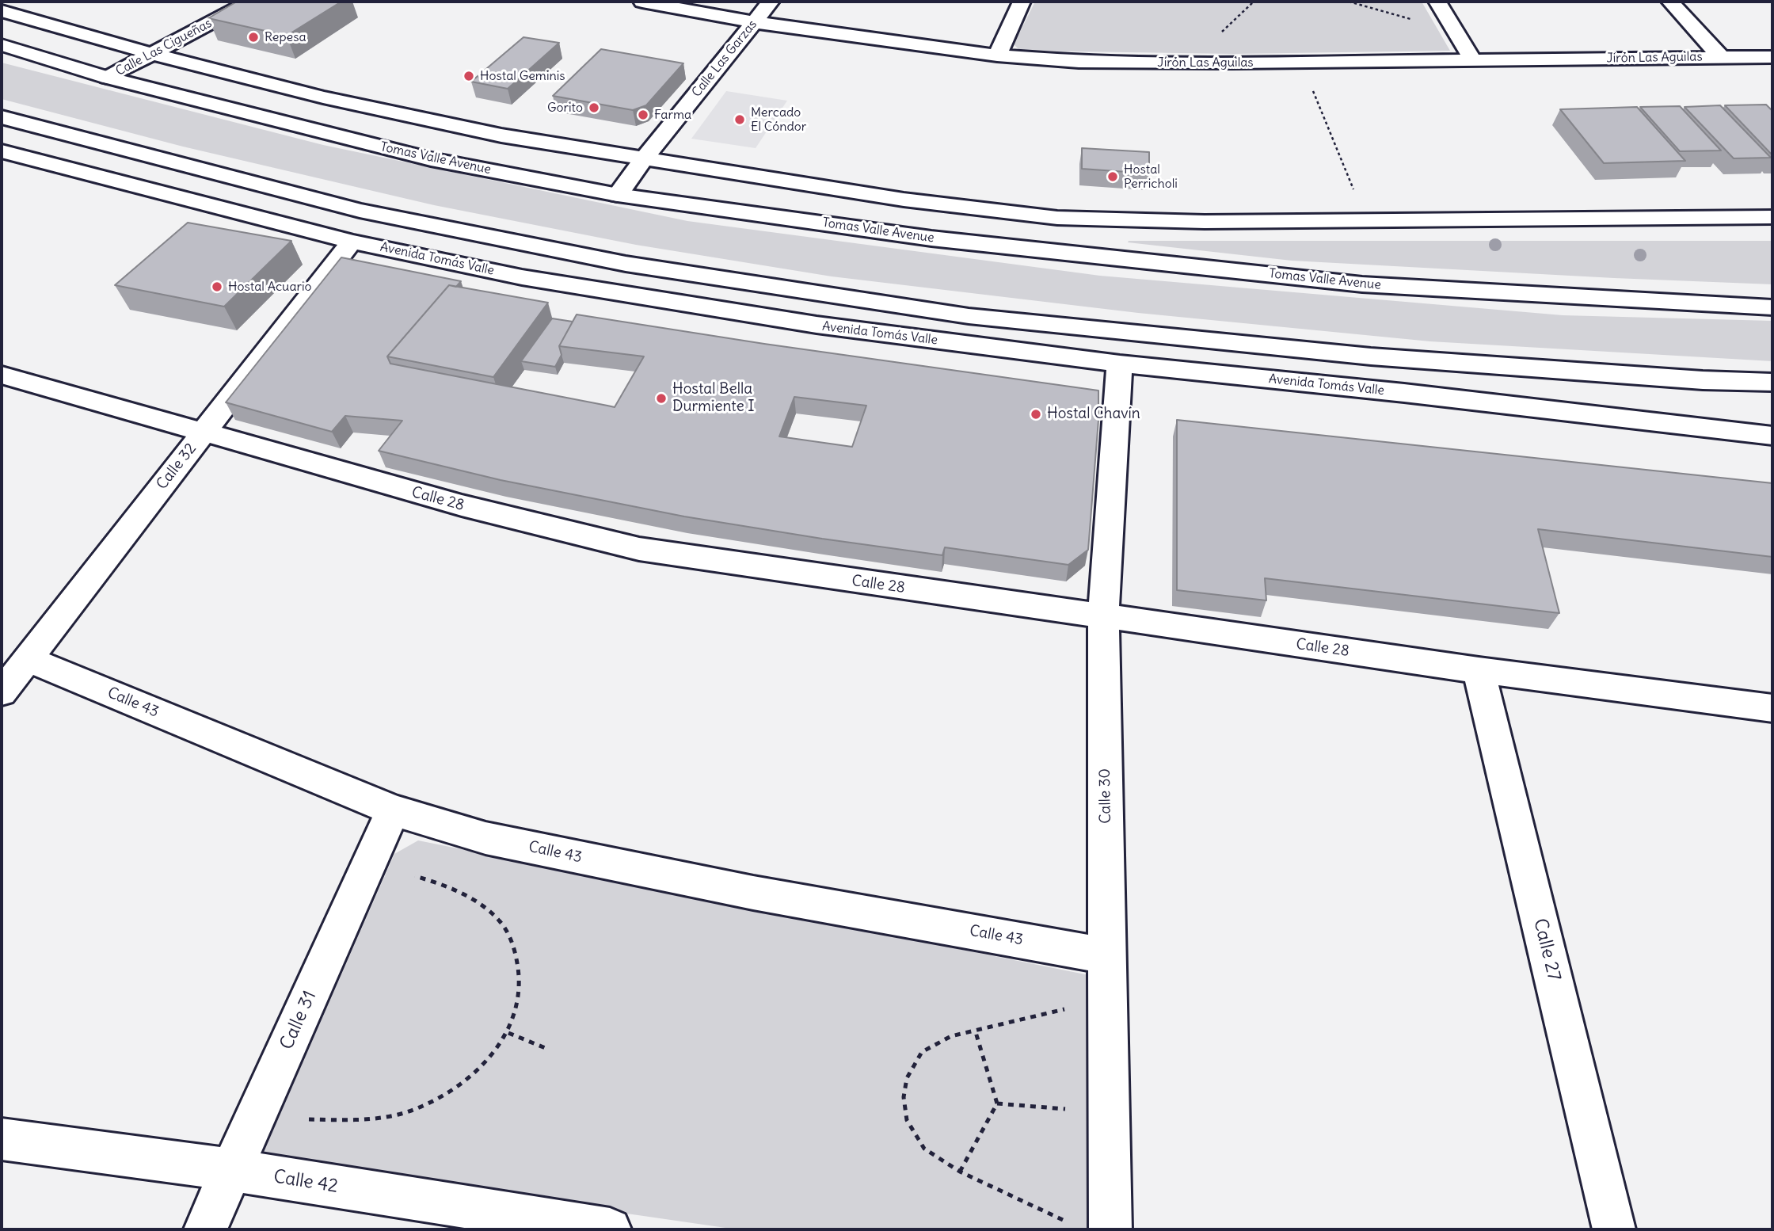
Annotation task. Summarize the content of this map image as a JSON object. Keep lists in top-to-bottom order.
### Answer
{
  "streets": {
    "street": [
      "Calle Las Cigueñas",
      "Jirón Las Aguilas",
      "Calle Las Garzas",
      "Tomas Valle Avenue",
      "Avenida Tomás Valle",
      "Calle 32",
      "Calle 28",
      "Calle 43",
      "Calle 30",
      "Calle 27",
      "Calle 31",
      "Calle 42"
    ]
  },
  "crossings": [
    ["Calle Las Cigueñas", "Tomas Valle Avenue"],
    ["Jirón Las Aguilas", "Calle Las Garzas"],
    ["Calle Las Garzas", "Tomas Valle Avenue"],
    ["Avenida Tomás Valle", "Calle 32"],
    ["Avenida Tomás Valle", "Calle 30"],
    ["Calle 32", "Calle 28"],
    ["Calle 32", "Calle 43"],
    ["Calle 28", "Calle 30"],
    ["Calle 28", "Calle 27"],
    ["Calle 43", "Calle 30"],
    ["Calle 43", "Calle 31"],
    ["Calle 31", "Calle 42"]
  ],
  "places": [
    "Repesa",
    "Hostal Geminis",
    "Gorito",
    "Farma",
    "Mercado El Cóndor",
    "Hostal Perricholi",
    "Hostal Acuario",
    "Hostal Bella Durmiente I",
    "Hostal Chavin"
  ]
}
